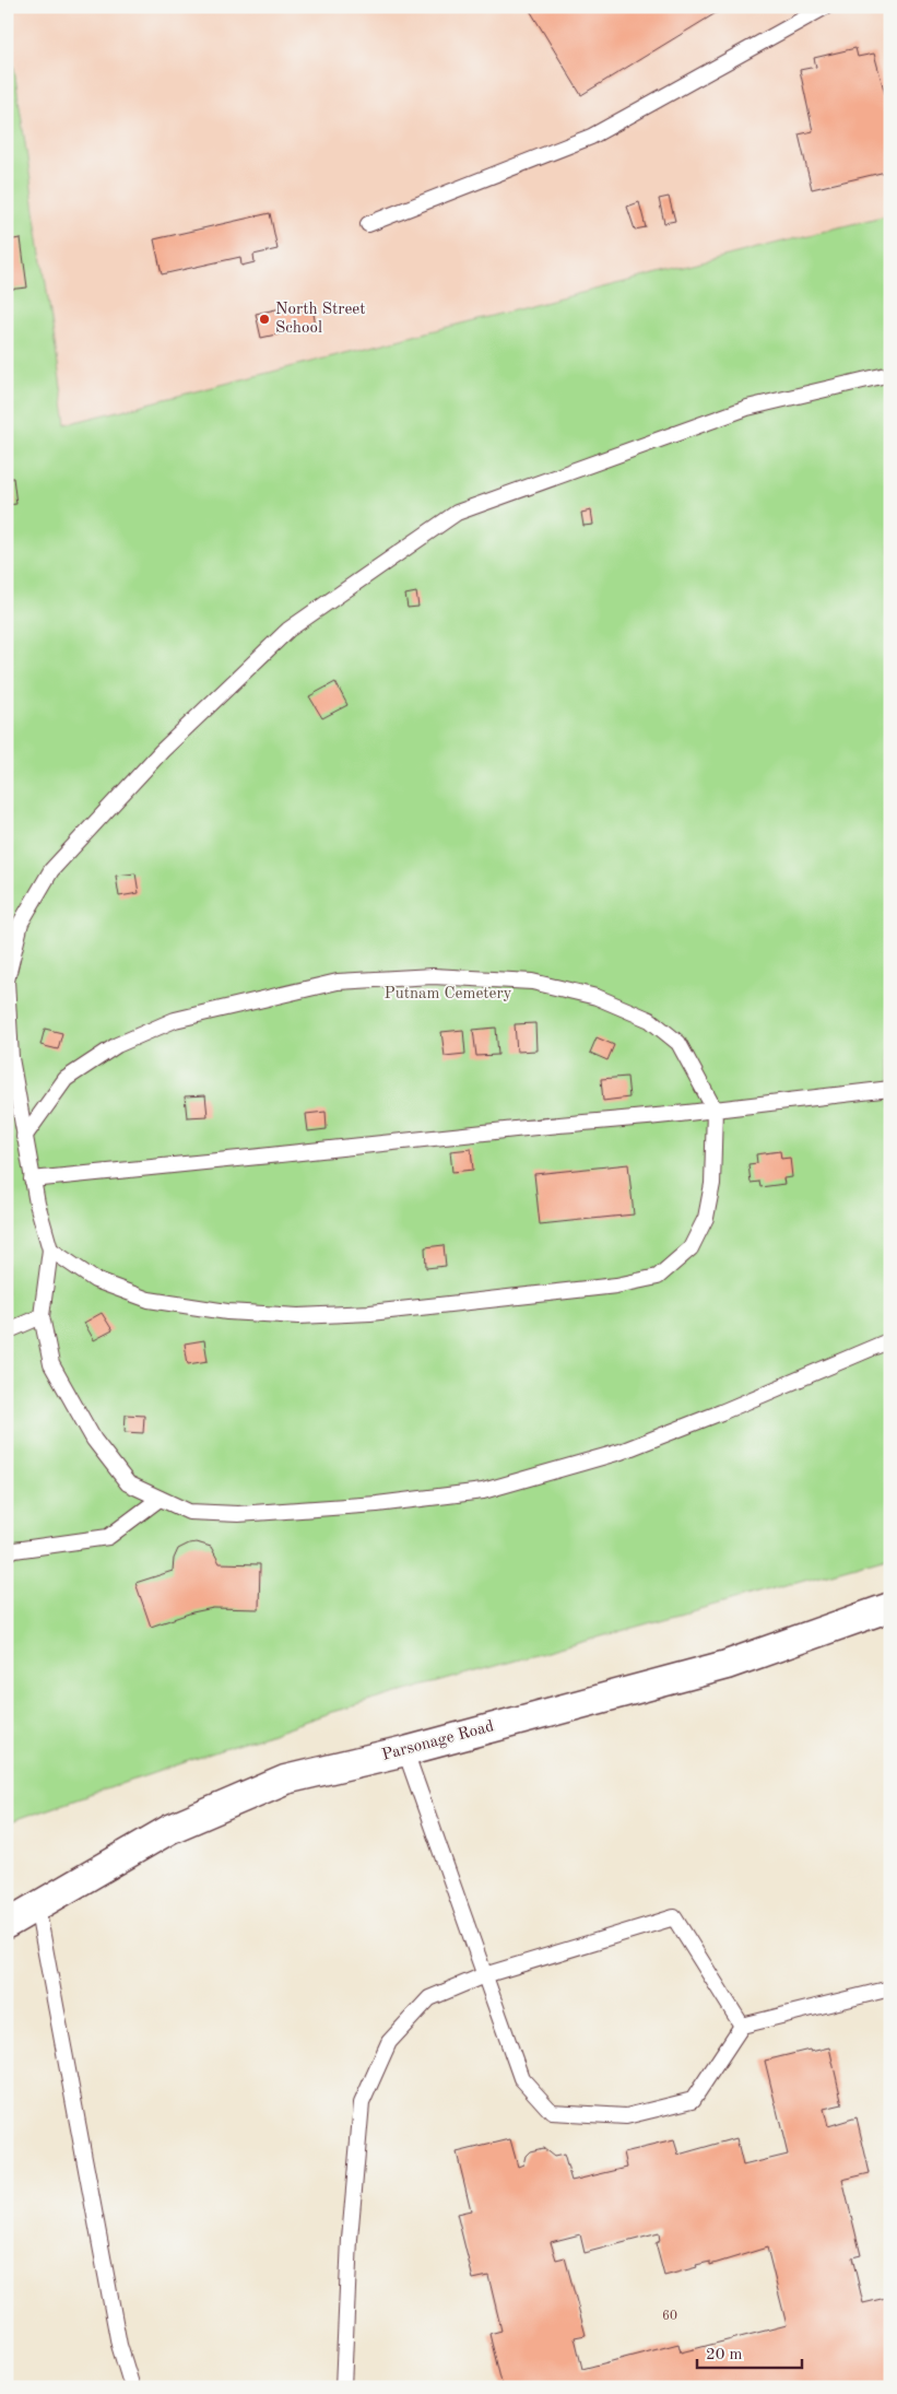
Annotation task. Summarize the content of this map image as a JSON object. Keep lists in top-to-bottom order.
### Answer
{
  "streets": {
    "street": ["Parsonage Road"]
  },
  "parks": ["Putnam Cemetery"],
  "places": ["North Street School"],
  "house_numbers": ["60"],
  "scale_bar": "20 m"
}
